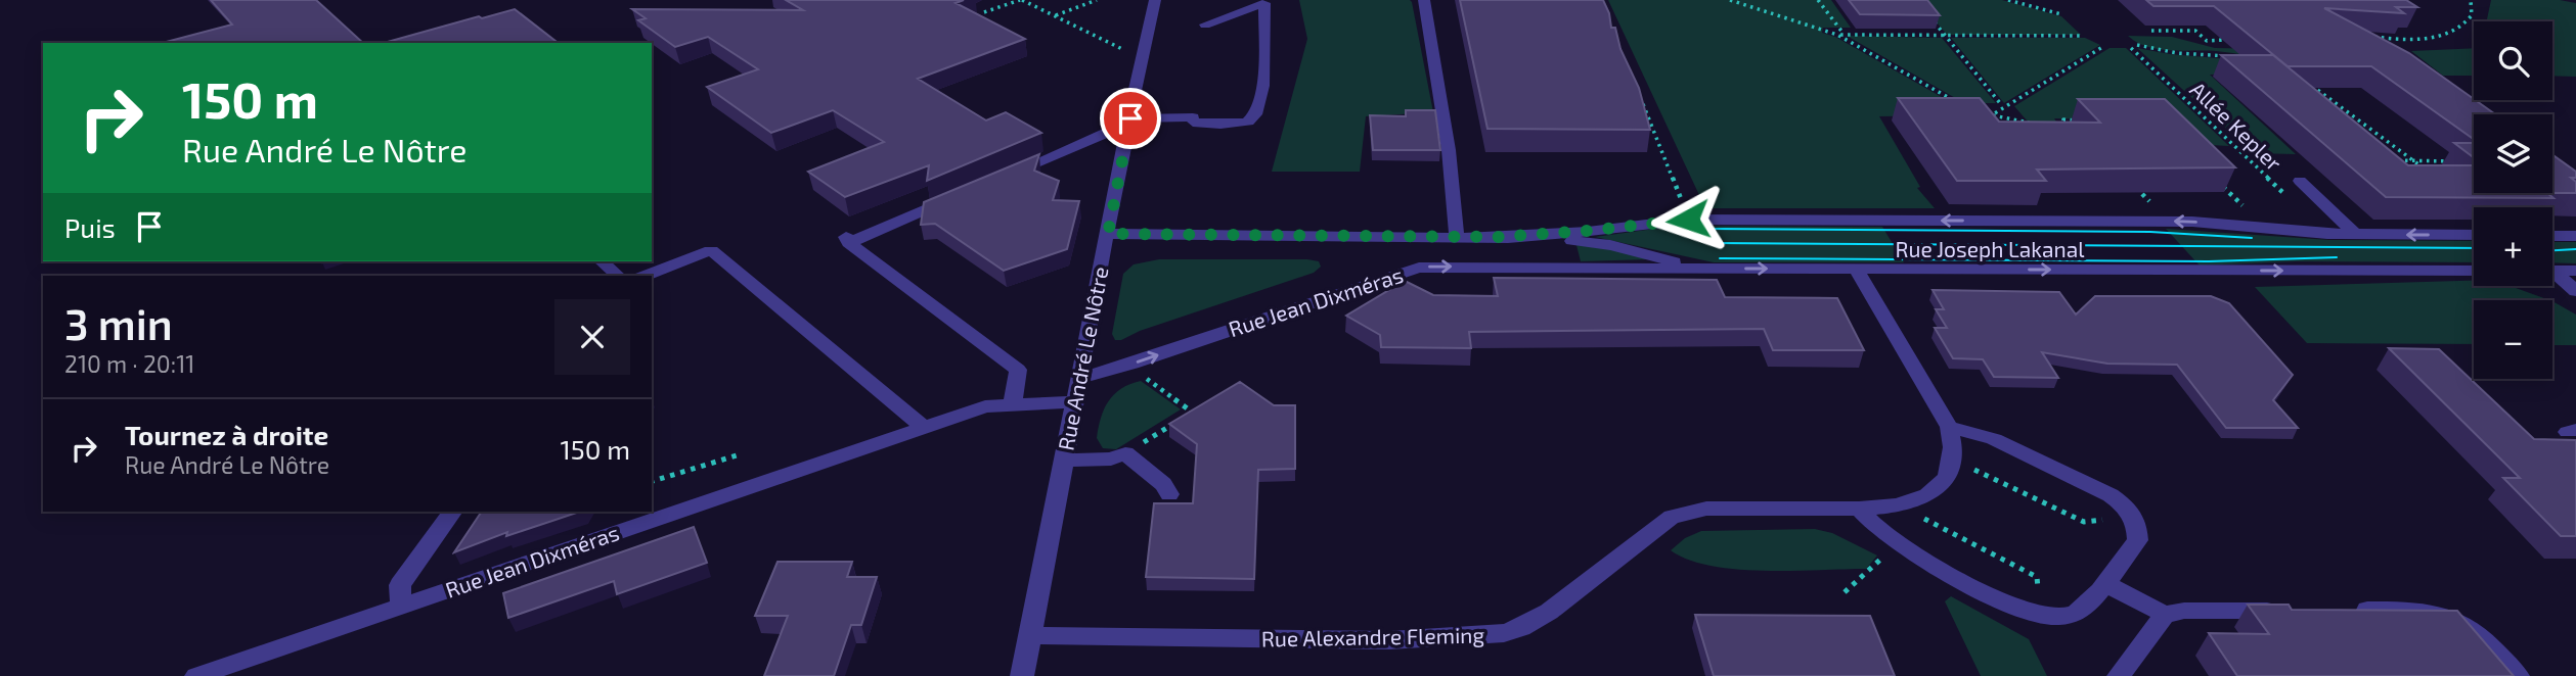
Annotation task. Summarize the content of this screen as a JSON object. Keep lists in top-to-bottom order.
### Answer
{
  "streets": {
    "street": [
      "Rue Joseph Lakanal",
      "Rue Jean Dixméras",
      "Rue André Le Nôtre",
      "Rue Alexandre Fleming"
    ],
    "path": ["Allée Kepler"]
  },
  "crossings": [
    ["Rue Joseph Lakanal", "Rue Jean Dixméras"],
    ["Rue Joseph Lakanal", "Rue André Le Nôtre"],
    ["Rue Joseph Lakanal", "Rue Alexandre Fleming"],
    ["Rue Jean Dixméras", "Rue André Le Nôtre"],
    ["Rue André Le Nôtre", "Rue Alexandre Fleming"]
  ],
  "one_way": ["Rue Jean Dixméras"],
  "page": {
    "map_buttons": ["+", "−"],
    "turn": ["150 m", "Rue André Le Nôtre"],
    "then": "Puis",
    "heading": ["3 min", "210 m · 20:11"],
    "list": [
      {
        "name": "Tournez à droite",
        "note": "Rue André Le Nôtre",
        "value": "150 m"
      }
    ]
  }
}
